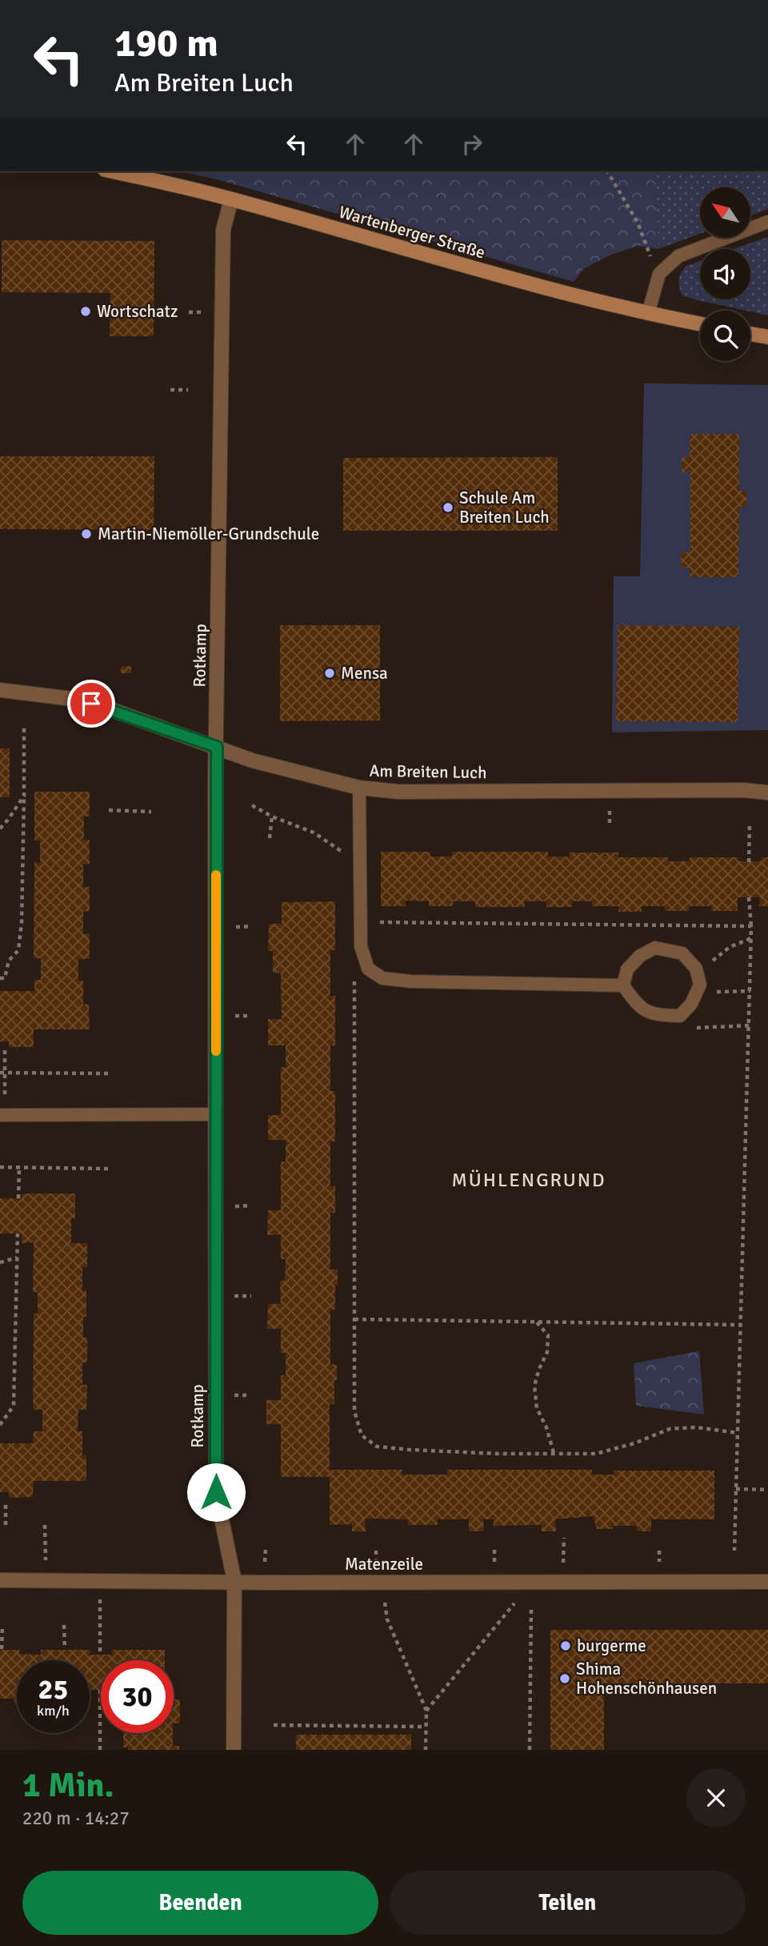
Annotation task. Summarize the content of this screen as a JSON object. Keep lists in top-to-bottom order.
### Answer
{
  "streets": {
    "street": [
      "Wartenberger Straße",
      "Rotkamp",
      "Am Breiten Luch",
      "Matenzeile"
    ]
  },
  "crossings": [
    ["Wartenberger Straße", "Rotkamp"],
    ["Rotkamp", "Am Breiten Luch"],
    ["Rotkamp", "Matenzeile"]
  ],
  "districts": ["MÜHLENGRUND"],
  "places": [
    "Wortschatz",
    "Schule Am Breiten Luch",
    "Martin-Niemöller-Grundschule",
    "Mensa",
    "burgerme",
    "Shima Hohenschönhausen"
  ],
  "north": "top left",
  "page": {
    "turn": ["190 m", "Am Breiten Luch"],
    "speed": "25 km/h",
    "limit": "30",
    "heading": ["1 Min.", "220 m · 14:27"],
    "buttons": ["Beenden", "Teilen"]
  }
}
